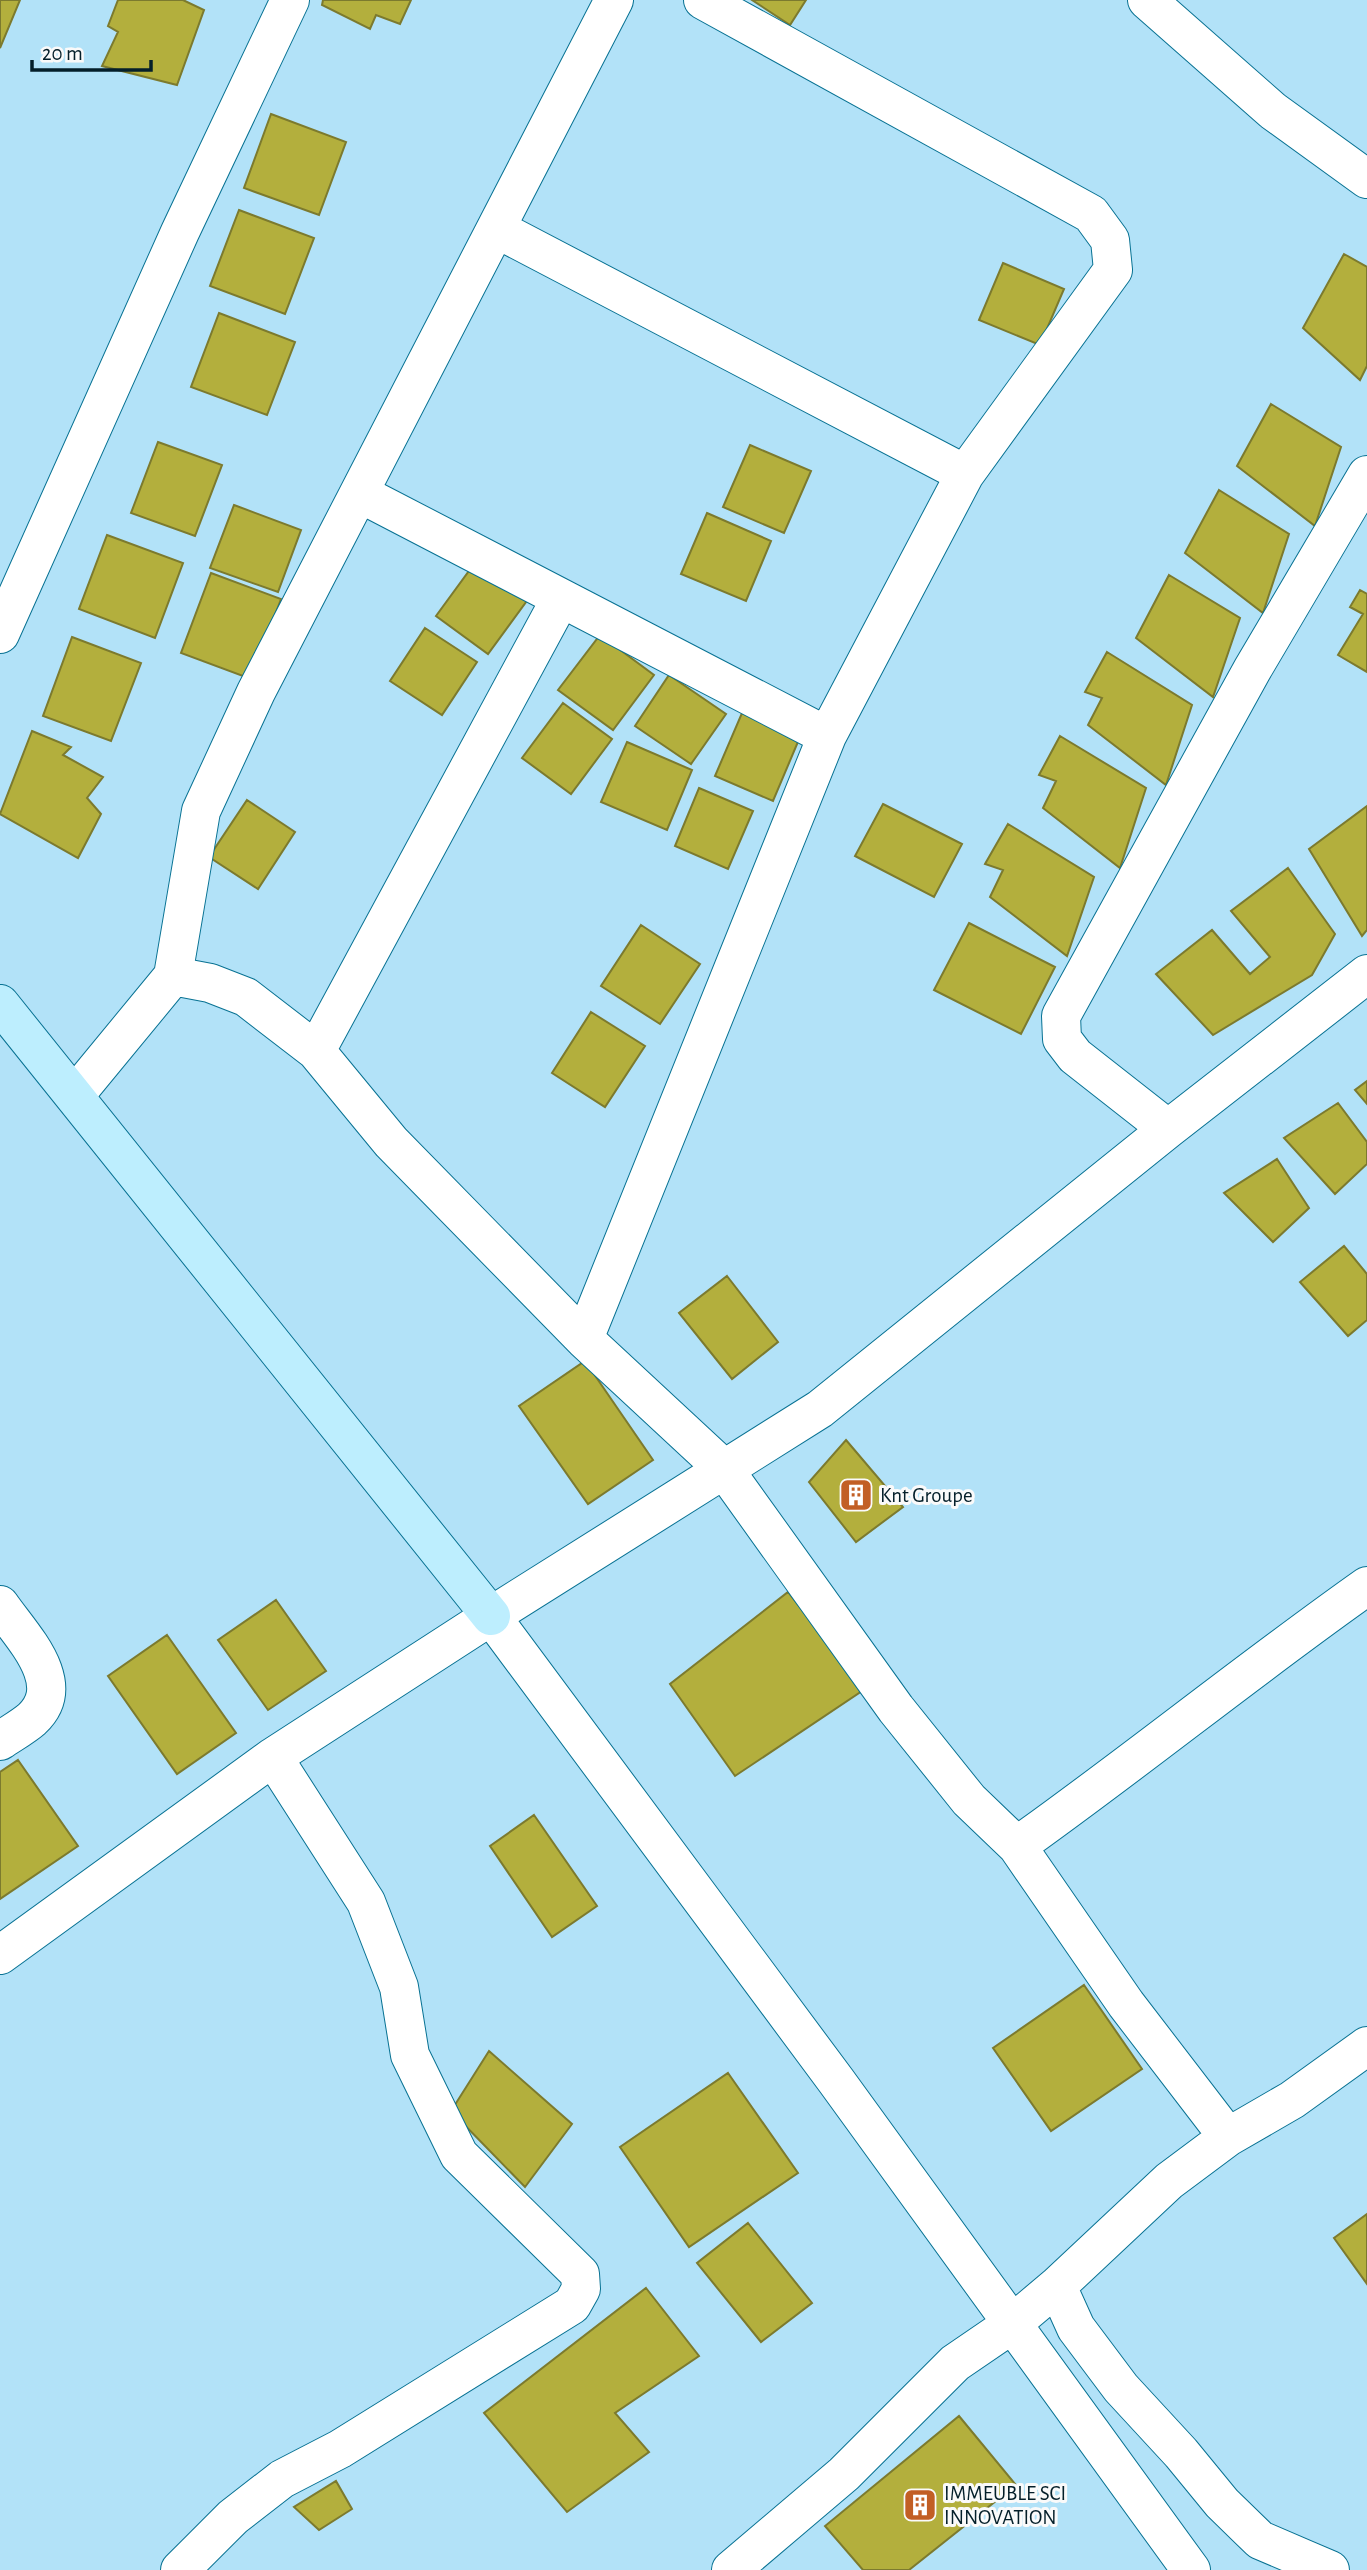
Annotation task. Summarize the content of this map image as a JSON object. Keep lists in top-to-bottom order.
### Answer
{
  "places": {
    "building": ["Knt Groupe", "IMMEUBLE SCI INNOVATION"]
  },
  "scale_bar": "20 m"
}
